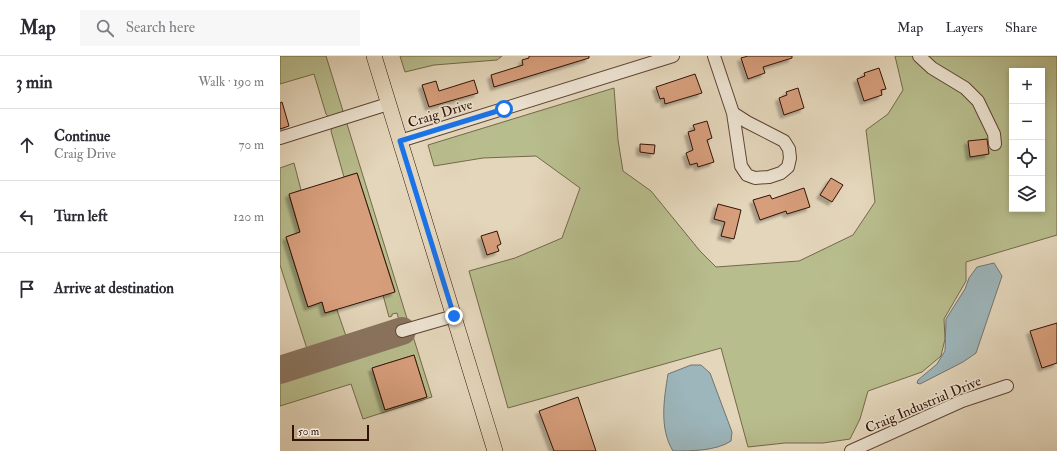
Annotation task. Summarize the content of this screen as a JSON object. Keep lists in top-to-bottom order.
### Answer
{
  "streets": {
    "street": ["Craig Drive", "Craig Industrial Drive"]
  },
  "scale_bar": "50 m",
  "page": {
    "header": "Map",
    "search": "Search here",
    "nav": ["Map", "Layers", "Share"],
    "heading": ["3 min", "Walk · 190 m"],
    "map_buttons": ["+", "−"],
    "list": [
      ["Continue", "Craig Drive", "70 m"],
      ["Turn left", "120 m"],
      "Arrive at destination"
    ],
    "scale": "50 m"
  }
}
